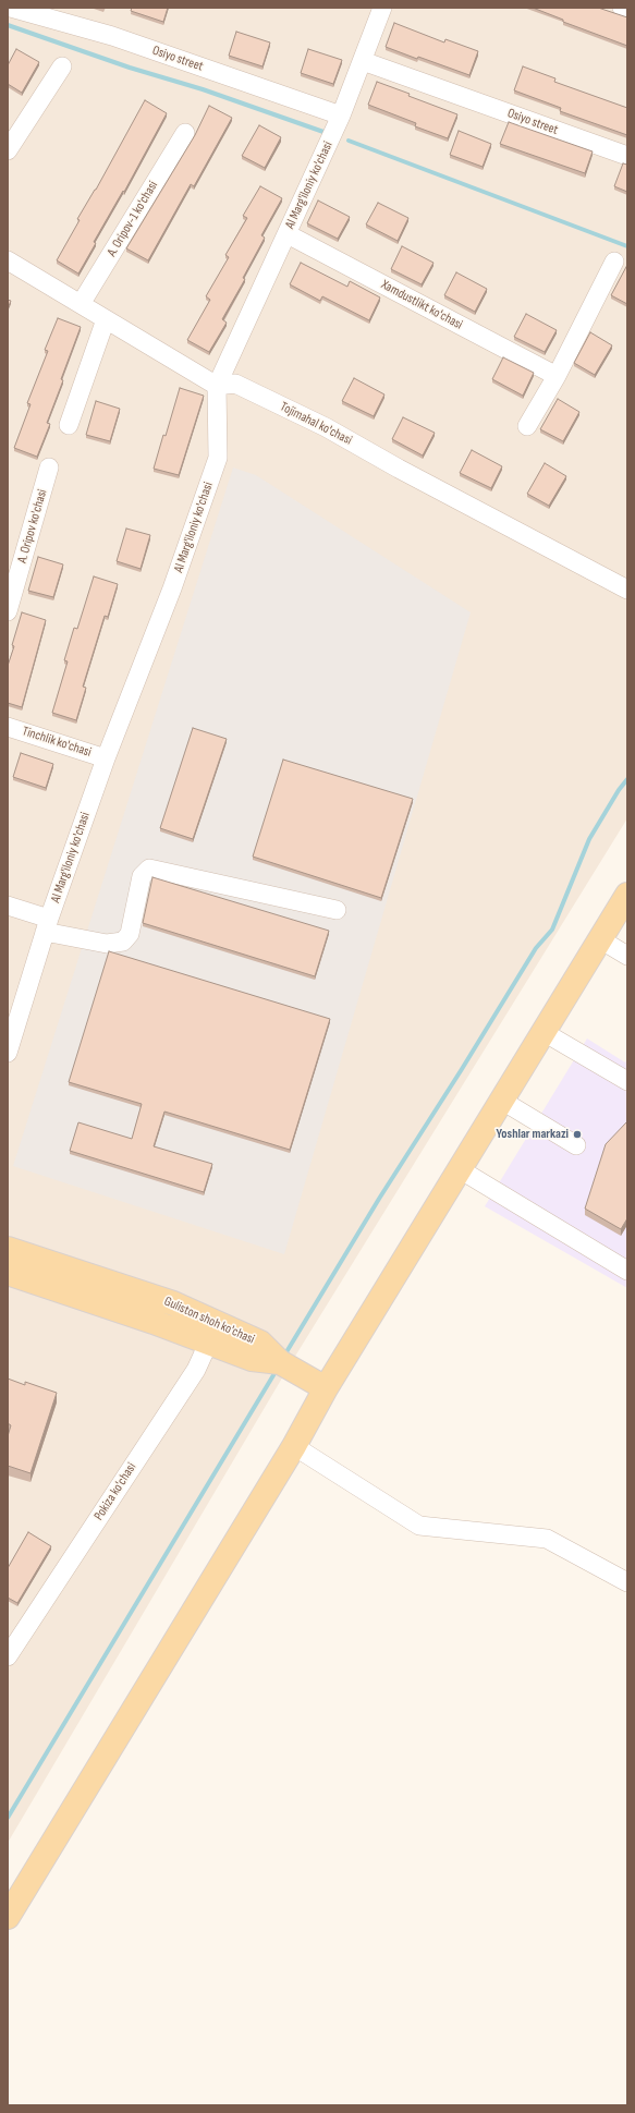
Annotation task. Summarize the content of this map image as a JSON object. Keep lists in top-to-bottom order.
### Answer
{
  "streets": {
    "main road": ["Guliston shoh ko'chasi"],
    "street": [
      "Osiyo street",
      "Al Marg'iloniy ko'chasi",
      "A. Oripov-1 ko'chasi",
      "Xamdustlikt ko'chasi",
      "Tojimahal ko'chasi",
      "A. Oripov ko'chasi",
      "Tinchlik ko'chasi",
      "Pokiza ko'chasi"
    ]
  },
  "crossings": [
    ["Osiyo street", "Al Marg'iloniy ko'chasi"],
    ["Al Marg'iloniy ko'chasi", "Xamdustlikt ko'chasi"],
    ["Al Marg'iloniy ko'chasi", "Tojimahal ko'chasi"],
    ["Al Marg'iloniy ko'chasi", "Tinchlik ko'chasi"],
    ["Guliston shoh ko'chasi", "Pokiza ko'chasi"]
  ],
  "places": ["Yoshlar markazi"]
}
